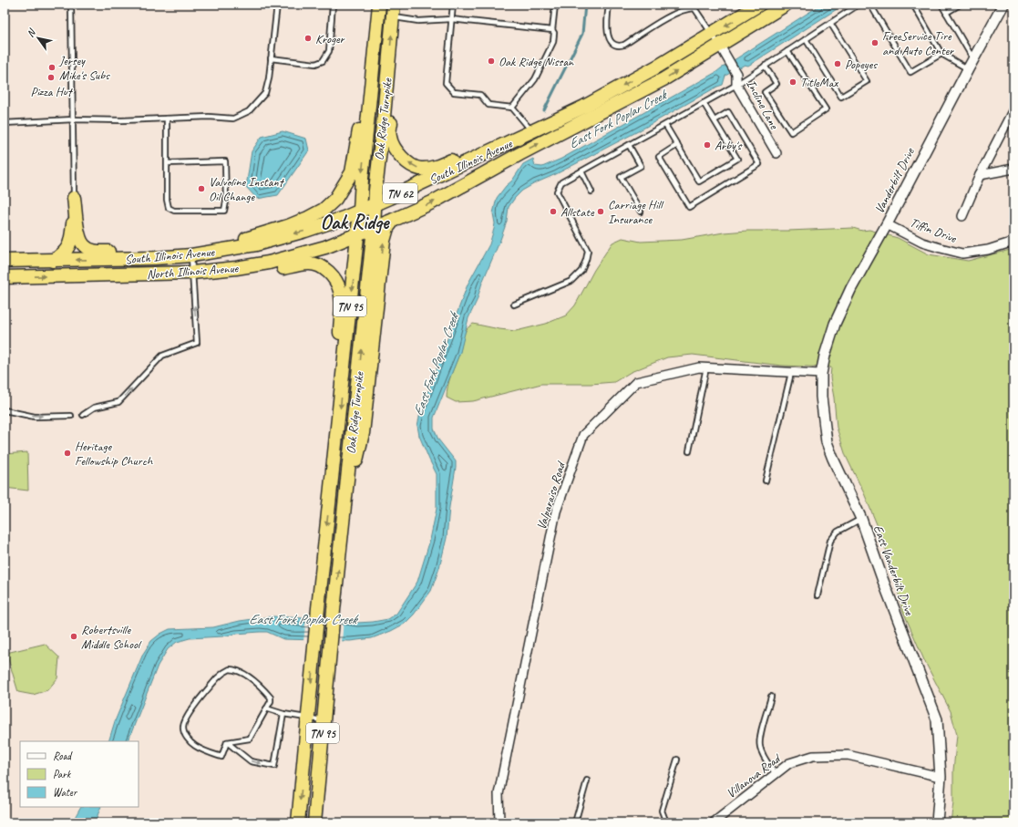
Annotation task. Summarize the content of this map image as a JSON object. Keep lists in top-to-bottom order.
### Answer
{
  "streets": {
    "highway": [
      "Oak Ridge Turnpike",
      "South Illinois Avenue",
      "TN 62",
      "North Illinois Avenue",
      "TN 95"
    ],
    "street": [
      "Incline Lane",
      "Vanderbilt Drive",
      "Tiffin Drive",
      "Valparaiso Road",
      "East Vanderbilt Drive",
      "Villanova Road"
    ]
  },
  "crossings": [
    ["Incline Lane", "South Illinois Avenue"],
    ["Oak Ridge Turnpike", "South Illinois Avenue"],
    ["Oak Ridge Turnpike", "North Illinois Avenue"],
    ["South Illinois Avenue", "North Illinois Avenue"],
    ["Vanderbilt Drive", "Tiffin Drive"],
    ["Vanderbilt Drive", "Valparaiso Road"],
    ["Vanderbilt Drive", "East Vanderbilt Drive"],
    ["Valparaiso Road", "East Vanderbilt Drive"],
    ["East Vanderbilt Drive", "Villanova Road"]
  ],
  "one_way": ["North Illinois Avenue"],
  "districts": ["Oak Ridge"],
  "water": ["East Fork Poplar Creek"],
  "places": [
    "Kroger",
    "FreeService Tire and Auto Center",
    "Oak Ridge Nissan",
    "Popeyes",
    "Jersey Mike's Subs",
    "Pizza Hut",
    "TitleMax",
    "Arby's",
    "Valvoline Instant Oil Change",
    "Allstate",
    "Carriage Hill Insurance",
    "Heritage Fellowship Church",
    "Robertsville Middle School"
  ],
  "legend": ["Road", "Park", "Water"],
  "north": "top left"
}
